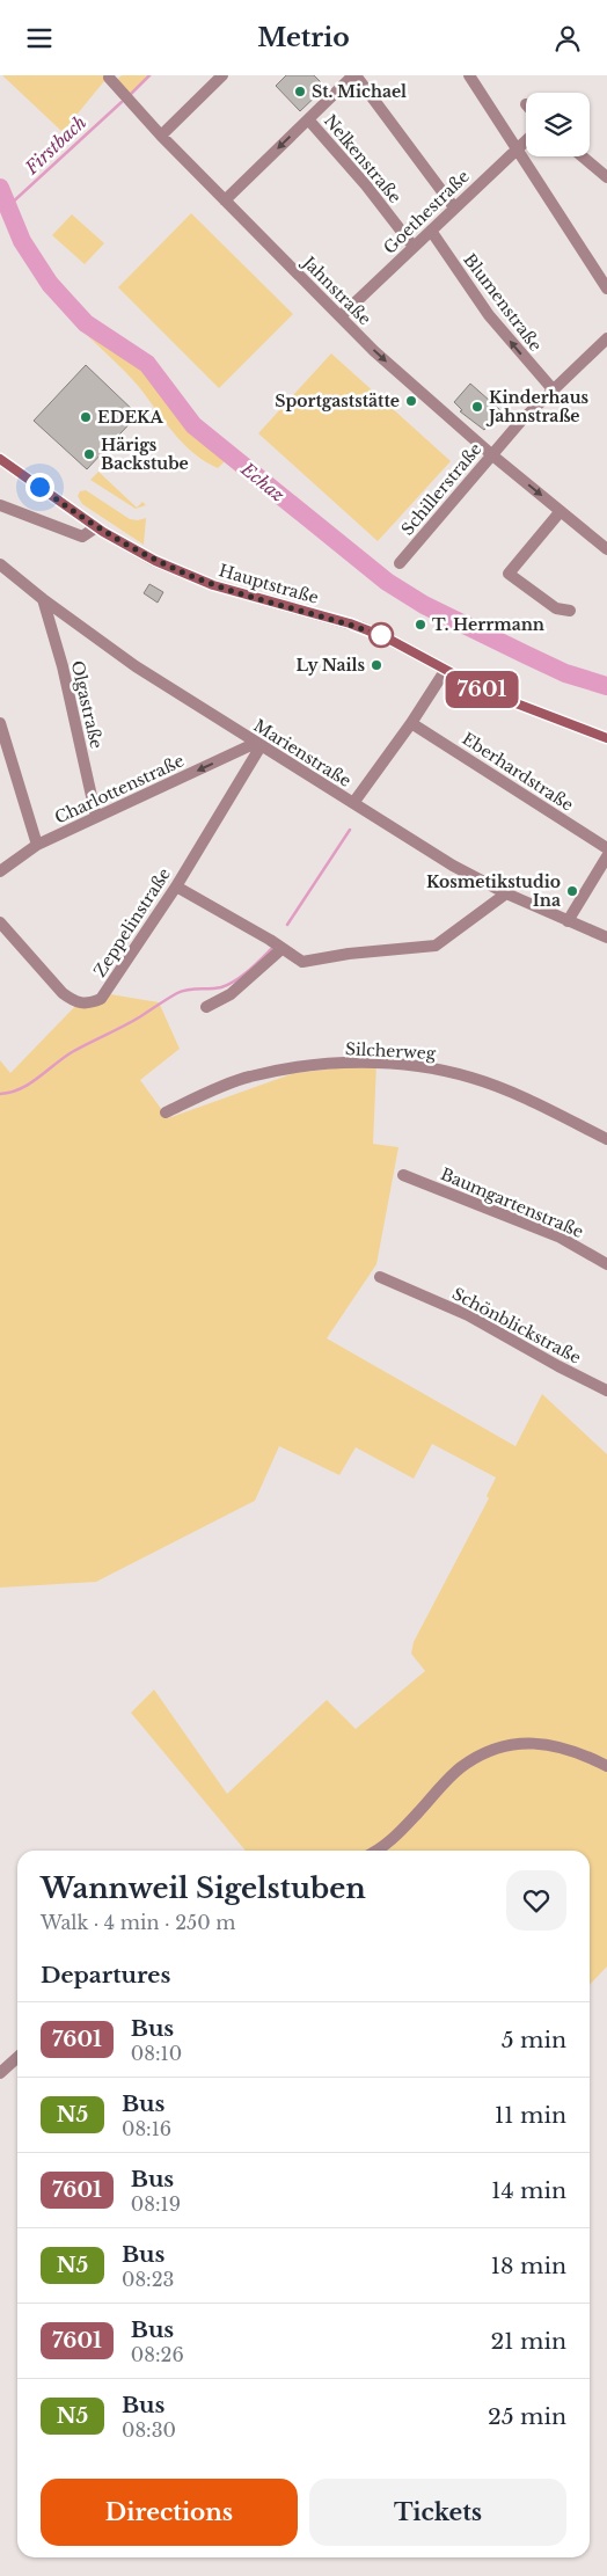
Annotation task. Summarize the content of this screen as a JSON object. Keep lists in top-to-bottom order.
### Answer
{
  "streets": {
    "main road": ["Hauptstraße"],
    "street": [
      "Nelkenstraße",
      "Goethestraße",
      "Jahnstraße",
      "Blumenstraße",
      "Schillerstraße",
      "Olgastraße",
      "Marienstraße",
      "Eberhardstraße",
      "Charlottenstraße",
      "Zeppelinstraße",
      "Silcherweg",
      "Baumgartenstraße",
      "Schönblickstraße"
    ]
  },
  "crossings": [
    ["Nelkenstraße", "Goethestraße"],
    ["Goethestraße", "Jahnstraße"],
    ["Goethestraße", "Blumenstraße"],
    ["Jahnstraße", "Schillerstraße"],
    ["Blumenstraße", "Schillerstraße"],
    ["Olgastraße", "Marienstraße"],
    ["Olgastraße", "Charlottenstraße"],
    ["Marienstraße", "Charlottenstraße"],
    ["Marienstraße", "Zeppelinstraße"],
    ["Charlottenstraße", "Zeppelinstraße"]
  ],
  "one_way": ["Jahnstraße", "Blumenstraße", "Charlottenstraße"],
  "water": ["Firstbach", "Echaz"],
  "places": [
    "St. Michael",
    "Sportgaststätte",
    "Kinderhaus Jahnstraße",
    "EDEKA",
    "Härigs Backstube",
    "T. Herrmann",
    "Ly Nails",
    "Kosmetikstudio Ina"
  ],
  "lines": ["bus line 7601"],
  "page": {
    "header": "Metrio",
    "on_map": "7601",
    "heading": [
      ["Wannweil Sigelstuben", "Walk · 4 min · 250 m"],
      "Departures"
    ],
    "list": [
      {
        "mark": "7601",
        "name": "Bus",
        "note": "08:10",
        "value": "5 min"
      },
      {
        "mark": "N5",
        "name": "Bus",
        "note": "08:16",
        "value": "11 min"
      },
      {
        "mark": "7601",
        "name": "Bus",
        "note": "08:19",
        "value": "14 min"
      },
      {
        "mark": "N5",
        "name": "Bus",
        "note": "08:23",
        "value": "18 min"
      },
      {
        "mark": "7601",
        "name": "Bus",
        "note": "08:26",
        "value": "21 min"
      },
      {
        "mark": "N5",
        "name": "Bus",
        "note": "08:30",
        "value": "25 min"
      }
    ],
    "buttons": ["Directions", "Tickets"]
  }
}
